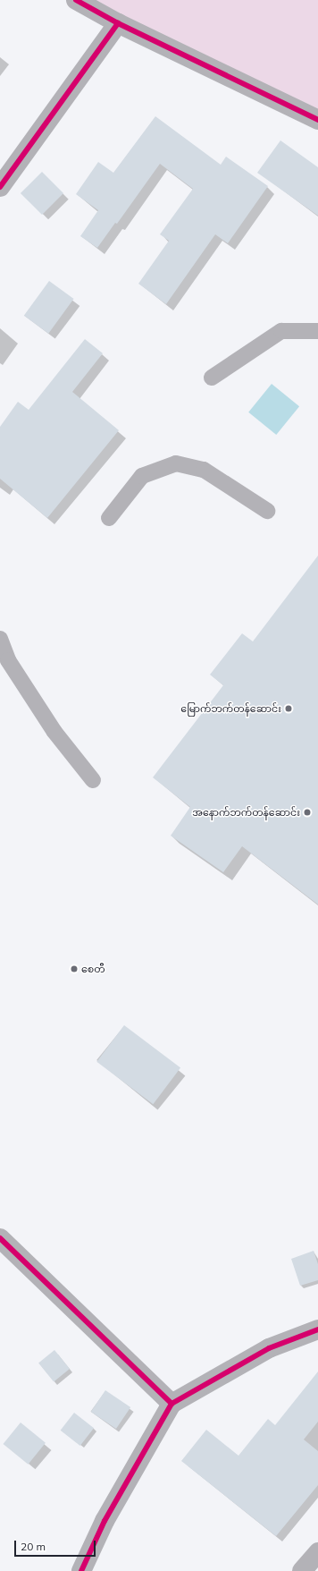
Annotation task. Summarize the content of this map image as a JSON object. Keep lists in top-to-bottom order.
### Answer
{
  "places": ["မြောက်ဘက်တန်ဆောင်း", "အနောက်ဘက်တန်ဆောင်း", "စေတီ"],
  "scale_bar": "20 m"
}
